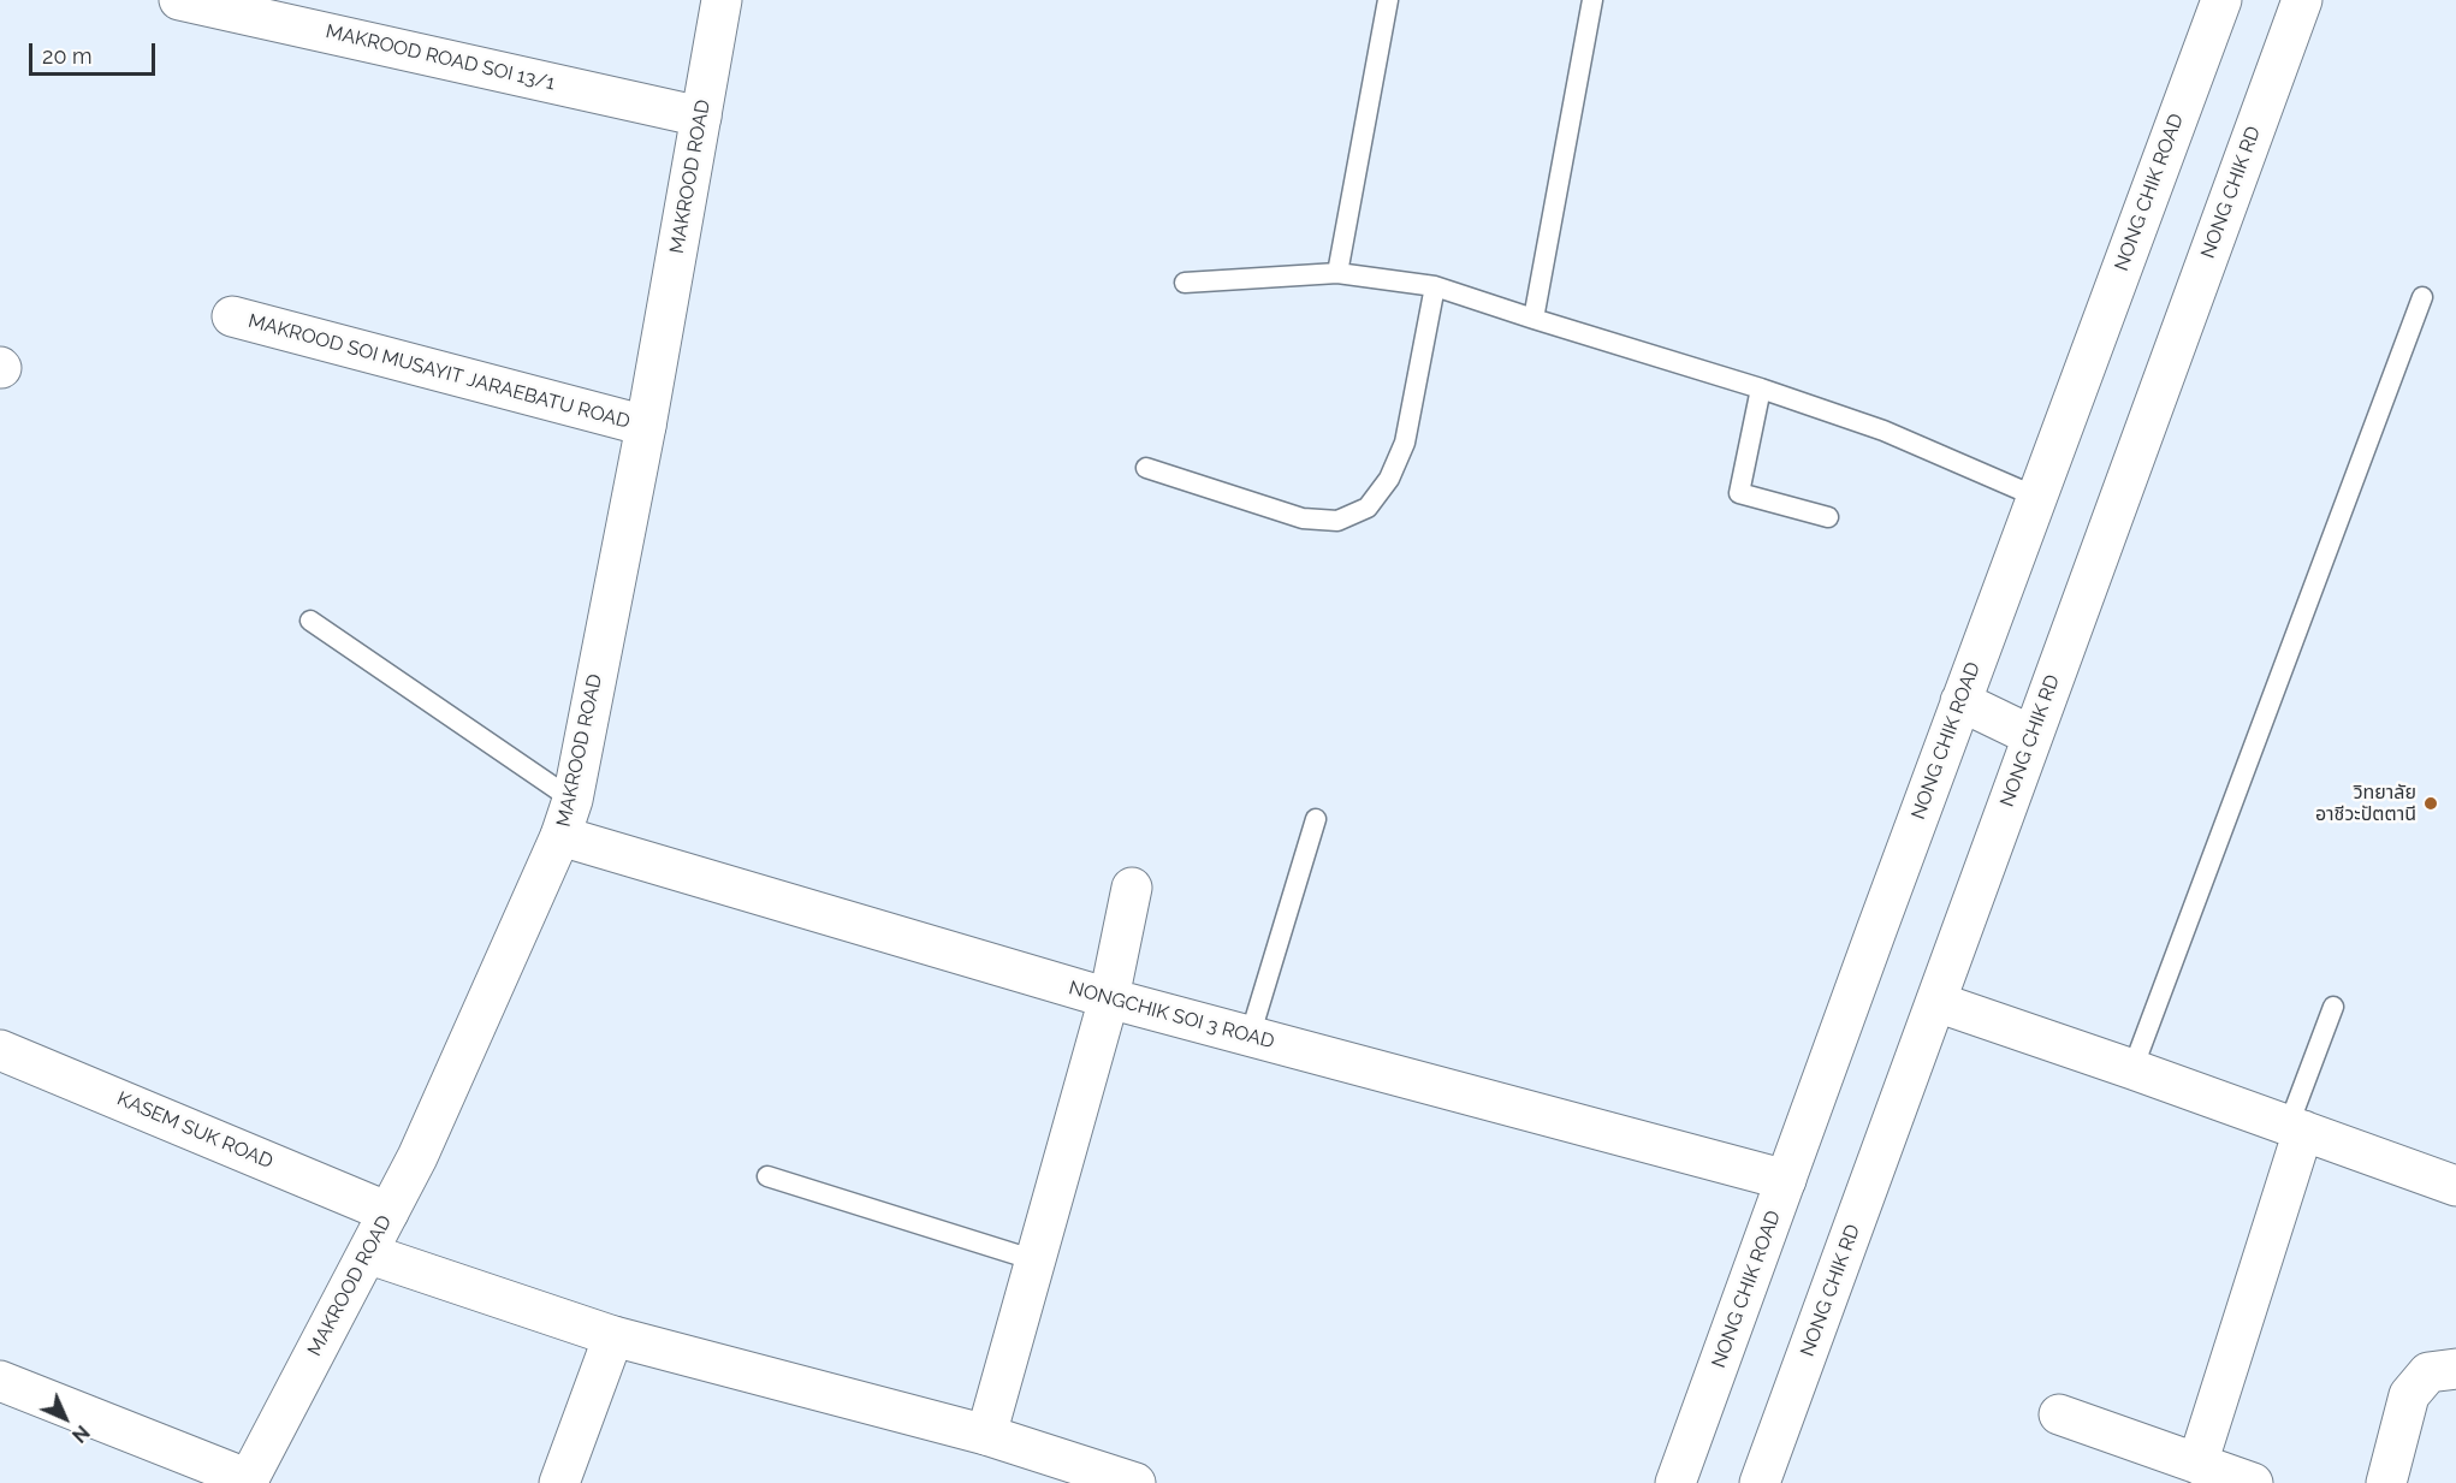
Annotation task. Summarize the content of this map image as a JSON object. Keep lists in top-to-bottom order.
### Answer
{
  "streets": {
    "street": [
      "MAKROOD ROAD SOI 13/1",
      "MAKROOD ROAD",
      "NONG CHIK ROAD",
      "NONG CHIK RD",
      "MAKROOD SOI MUSAYIT JARAEBATU ROAD",
      "NONGCHIK SOI 3 ROAD",
      "KASEM SUK ROAD"
    ]
  },
  "crossings": [
    ["MAKROOD ROAD SOI 13/1", "MAKROOD ROAD"],
    ["MAKROOD ROAD", "MAKROOD SOI MUSAYIT JARAEBATU ROAD"],
    ["MAKROOD ROAD", "NONGCHIK SOI 3 ROAD"],
    ["MAKROOD ROAD", "KASEM SUK ROAD"],
    ["NONG CHIK ROAD", "NONGCHIK SOI 3 ROAD"]
  ],
  "places": ["วิทยาลัย อาชีวะปัตตานี"],
  "scale_bar": "20 m",
  "north": "bottom right"
}
